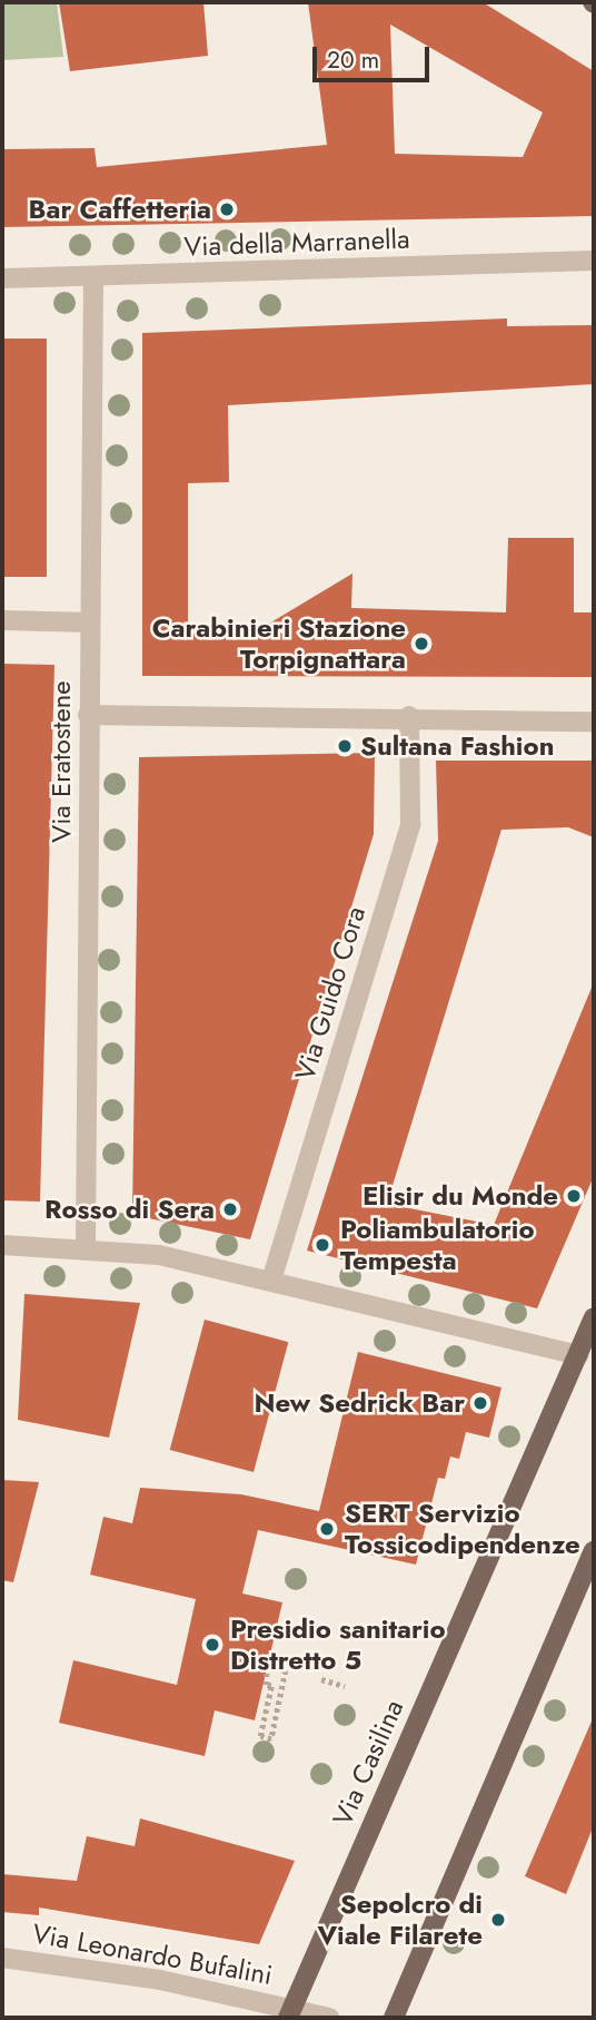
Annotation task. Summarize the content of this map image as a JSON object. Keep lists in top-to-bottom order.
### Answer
{
  "streets": {
    "main road": ["Via Casilina"],
    "street": [
      "Via della Marranella",
      "Via Eratostene",
      "Via Guido Cora",
      "Via Leonardo Bufalini"
    ]
  },
  "crossings": [
    ["Via della Marranella", "Via Eratostene"],
    ["Via Casilina", "Via Leonardo Bufalini"]
  ],
  "places": [
    "Bar Caffetteria",
    "Carabinieri Stazione Torpignattara",
    "Sultana Fashion",
    "Elisir du Monde",
    "Rosso di Sera",
    "Poliambulatorio Tempesta",
    "New Sedrick Bar",
    "SERT Servizio Tossicodipendenze",
    "Presidio sanitario Distretto 5",
    "Sepolcro di Viale Filarete"
  ],
  "scale_bar": "20 m"
}
